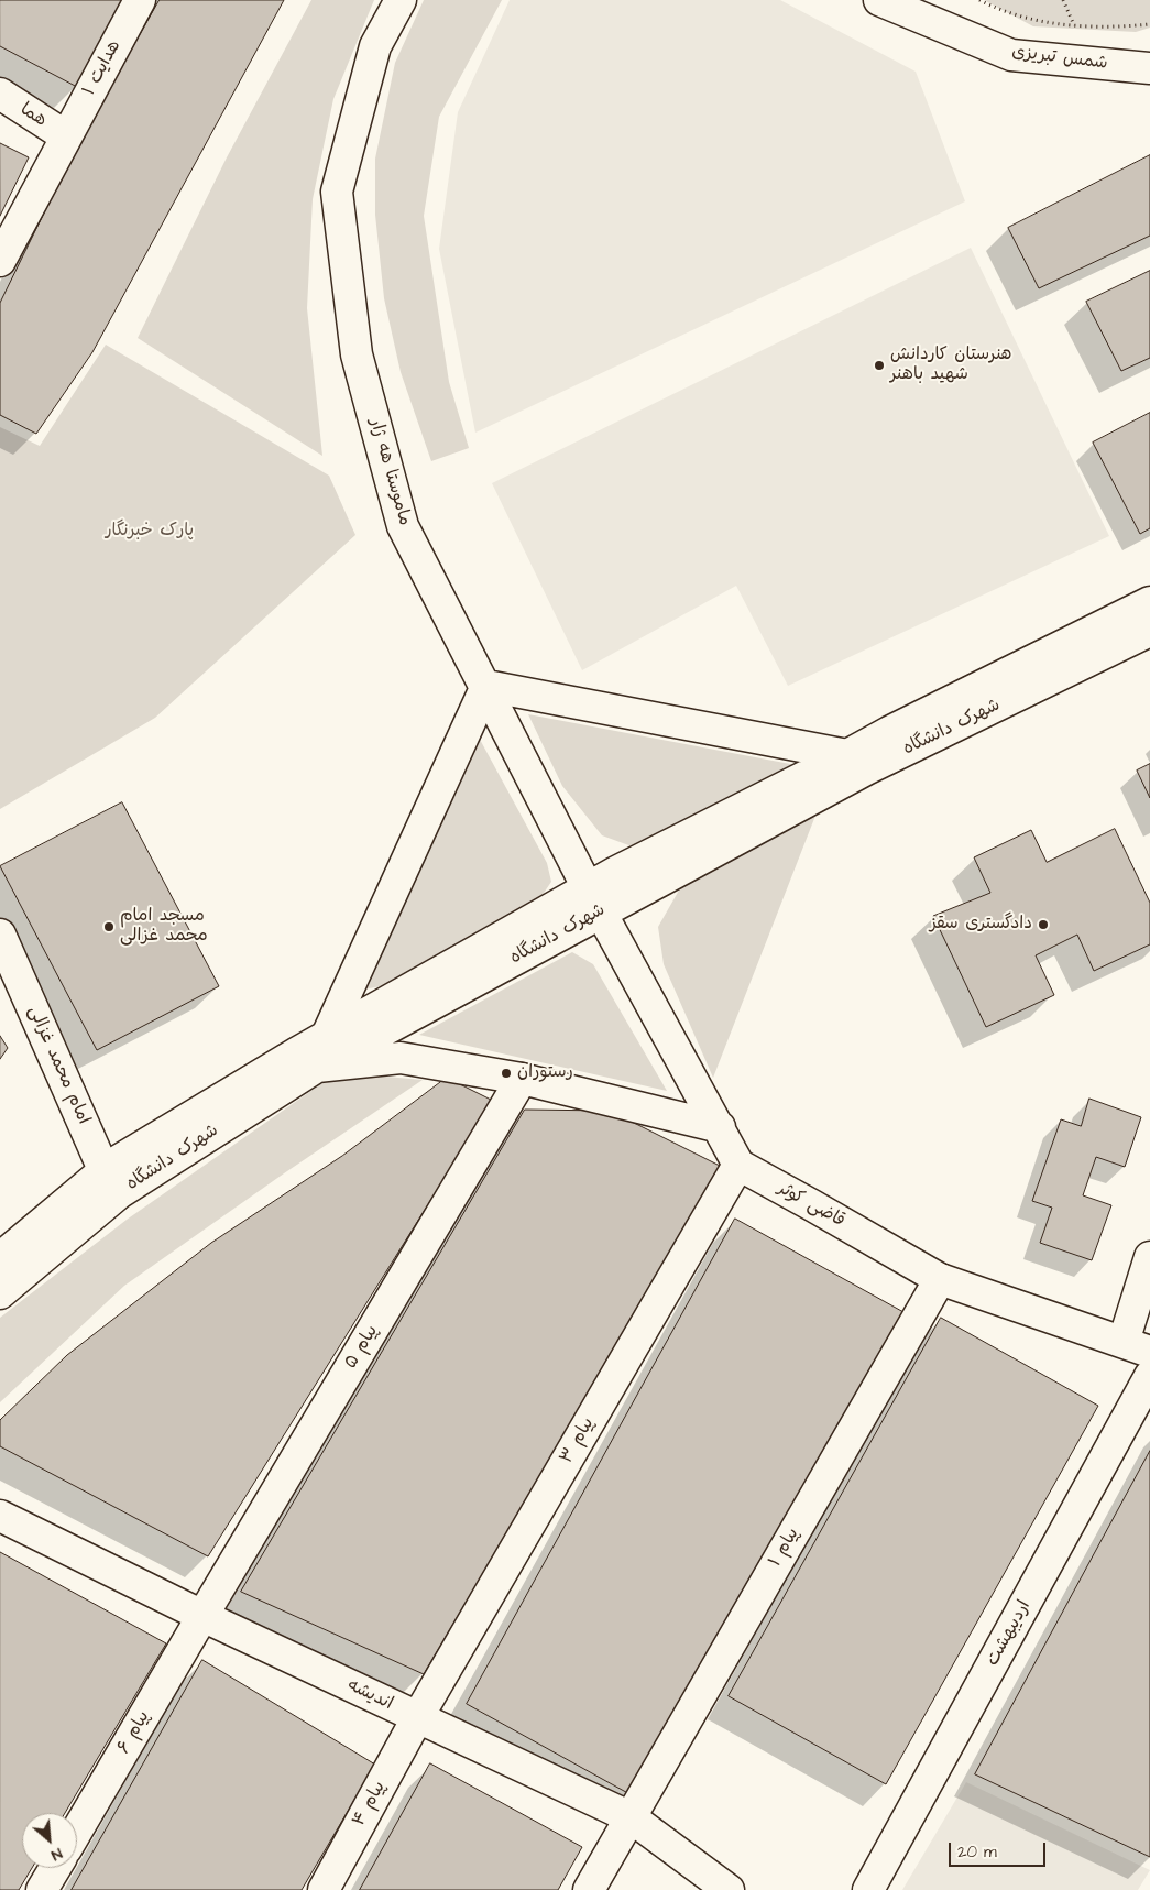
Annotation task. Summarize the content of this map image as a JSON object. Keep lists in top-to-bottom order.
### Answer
{
  "streets": {
    "main road": [
      "شمس تبریزی",
      "هدایت ۱",
      "هما",
      "ماموستا هه ژار",
      "شهرک دانشگاه",
      "امام محمد غزالی",
      "قاضی کوثر",
      "پیام ۵",
      "پیام ۳",
      "پیام ۱",
      "اردیبهشت",
      "اندیشه",
      "پیام ۶",
      "پیام ۴"
    ]
  },
  "crossings": [
    ["هدایت ۱", "هما"],
    ["ماموستا هه ژار", "شهرک دانشگاه"],
    ["شهرک دانشگاه", "امام محمد غزالی"],
    ["قاضی کوثر", "پیام ۳"],
    ["قاضی کوثر", "پیام ۱"],
    ["پیام ۵", "اندیشه"],
    ["پیام ۵", "پیام ۶"],
    ["پیام ۳", "اندیشه"],
    ["پیام ۳", "پیام ۴"],
    ["پیام ۱", "اندیشه"],
    ["اندیشه", "پیام ۶"],
    ["اندیشه", "پیام ۴"]
  ],
  "parks": ["پارک خبرنگار"],
  "places": [
    "هنرستان کاردانش شهید باهنر",
    "دادگستری سقز",
    "مسجد امام محمد غزالی",
    "رستوران"
  ],
  "scale_bar": "20 m",
  "north": "bottom right"
}
